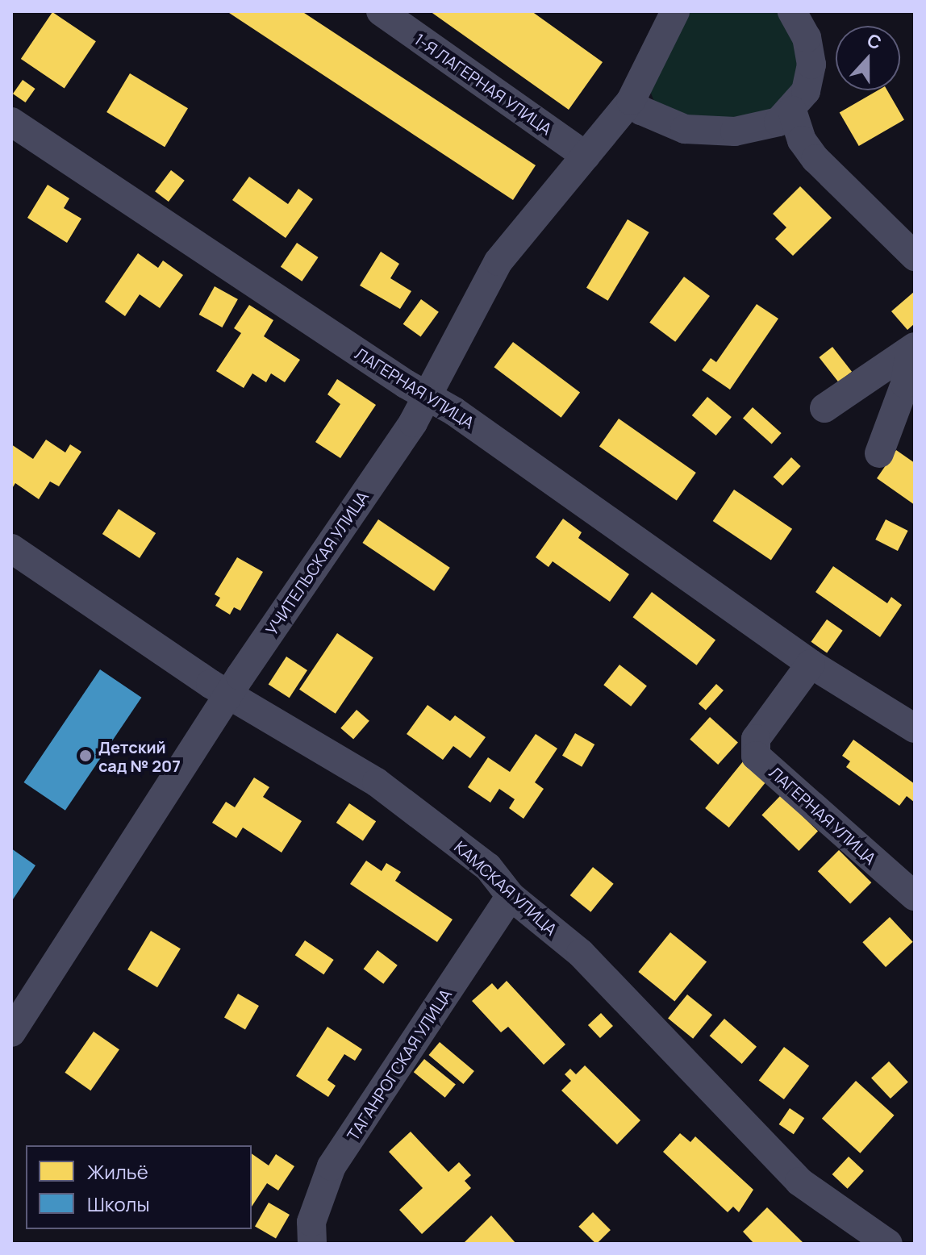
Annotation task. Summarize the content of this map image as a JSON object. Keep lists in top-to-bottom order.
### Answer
{
  "streets": {
    "street": [
      "1-Я ЛАГЕРНАЯ УЛИЦА",
      "ЛАГЕРНАЯ УЛИЦА",
      "УЧИТЕЛЬСКАЯ УЛИЦА",
      "КАМСКАЯ УЛИЦА",
      "ТАГАНРОГСКАЯ УЛИЦА"
    ]
  },
  "crossings": [
    ["1-Я ЛАГЕРНАЯ УЛИЦА", "УЧИТЕЛЬСКАЯ УЛИЦА"],
    ["ЛАГЕРНАЯ УЛИЦА", "УЧИТЕЛЬСКАЯ УЛИЦА"],
    ["УЧИТЕЛЬСКАЯ УЛИЦА", "КАМСКАЯ УЛИЦА"],
    ["КАМСКАЯ УЛИЦА", "ТАГАНРОГСКАЯ УЛИЦА"]
  ],
  "places": ["Детский сад № 207"],
  "legend": ["Жильё", "Школы"],
  "north": "top"
}
